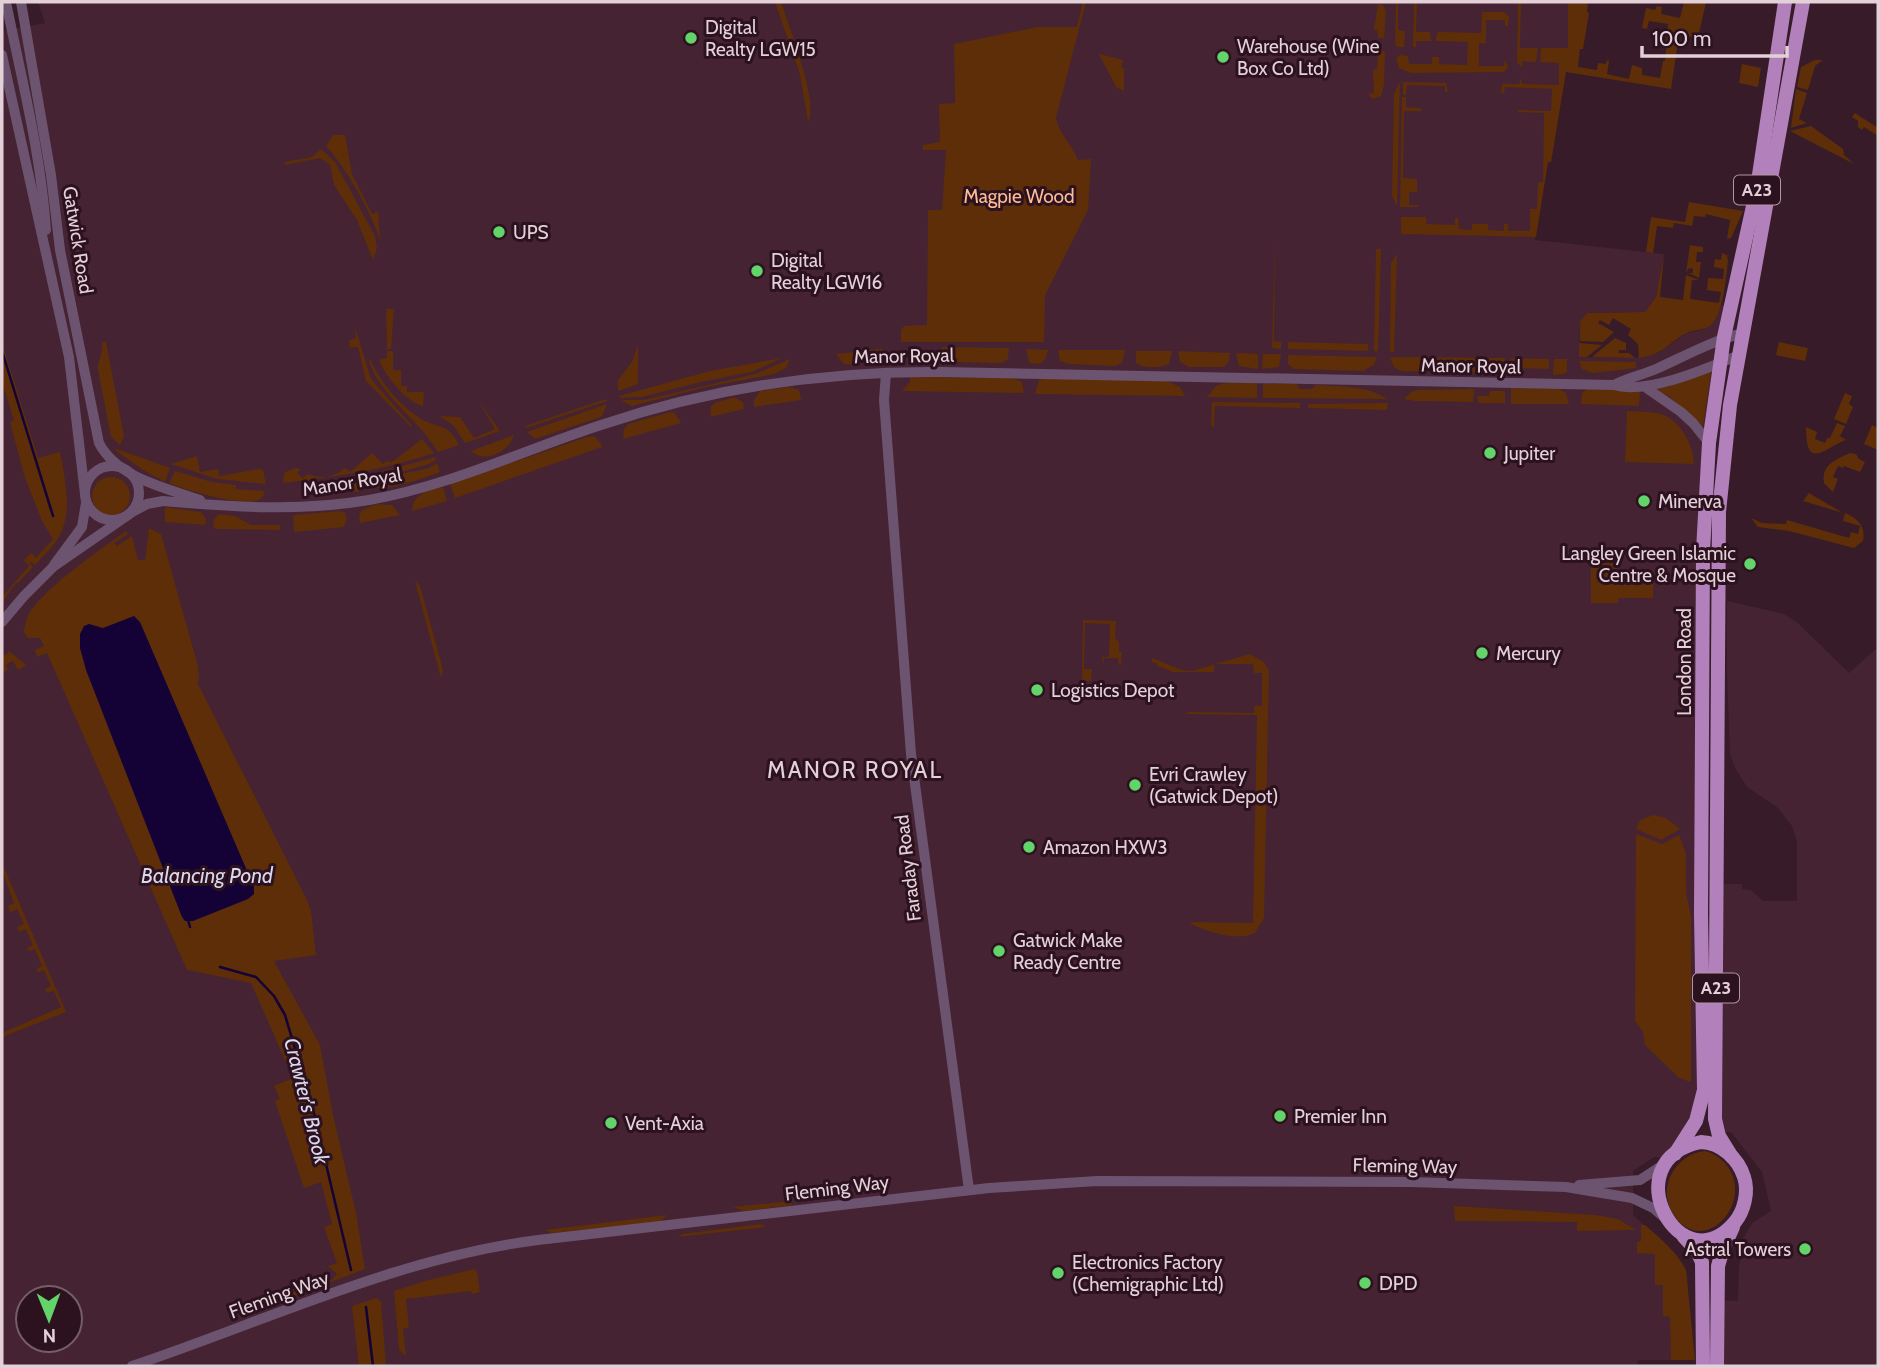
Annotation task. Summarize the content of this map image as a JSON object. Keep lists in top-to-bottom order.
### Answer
{
  "streets": {
    "main road": ["A23", "London Road"],
    "street": [
      "Gatwick Road",
      "Manor Royal",
      "Faraday Road",
      "Fleming Way"
    ]
  },
  "crossings": [
    ["Gatwick Road", "Manor Royal"],
    ["Manor Royal", "London Road"],
    ["Manor Royal", "Faraday Road"],
    ["London Road", "Fleming Way"],
    ["Faraday Road", "Fleming Way"]
  ],
  "districts": ["MANOR ROYAL"],
  "water": ["Balancing Pond", "Crawter's Brook"],
  "parks": ["Magpie Wood"],
  "places": [
    "Digital Realty LGW15",
    "Warehouse (Wine Box Co Ltd)",
    "UPS",
    "Digital Realty LGW16",
    "Jupiter",
    "Minerva",
    "Langley Green Islamic Centre & Mosque",
    "Mercury",
    "Logistics Depot",
    "Evri Crawley (Gatwick Depot)",
    "Amazon HXW3",
    "Gatwick Make Ready Centre",
    "Premier Inn",
    "Vent-Axia",
    "Astral Towers",
    "Electronics Factory (Chemigraphic Ltd)",
    "DPD"
  ],
  "scale_bar": "100 m",
  "north": "bottom"
}
